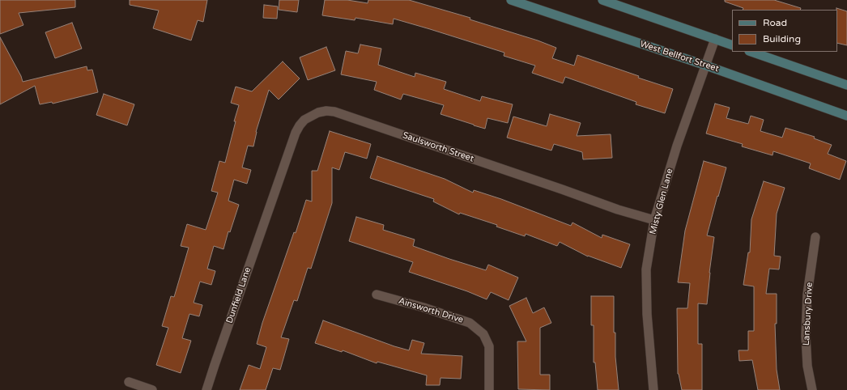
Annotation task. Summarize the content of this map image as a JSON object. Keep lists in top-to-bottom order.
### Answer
{
  "streets": {
    "main road": ["West Bellfort Street"],
    "street": [
      "Saulsworth Street",
      "Misty Glen Lane",
      "Dunfield Lane",
      "Ainsworth Drive",
      "Lansbury Drive"
    ]
  },
  "crossings": [
    ["West Bellfort Street", "Misty Glen Lane"],
    ["Saulsworth Street", "Misty Glen Lane"],
    ["Saulsworth Street", "Dunfield Lane"]
  ],
  "legend": ["Road", "Building"]
}
